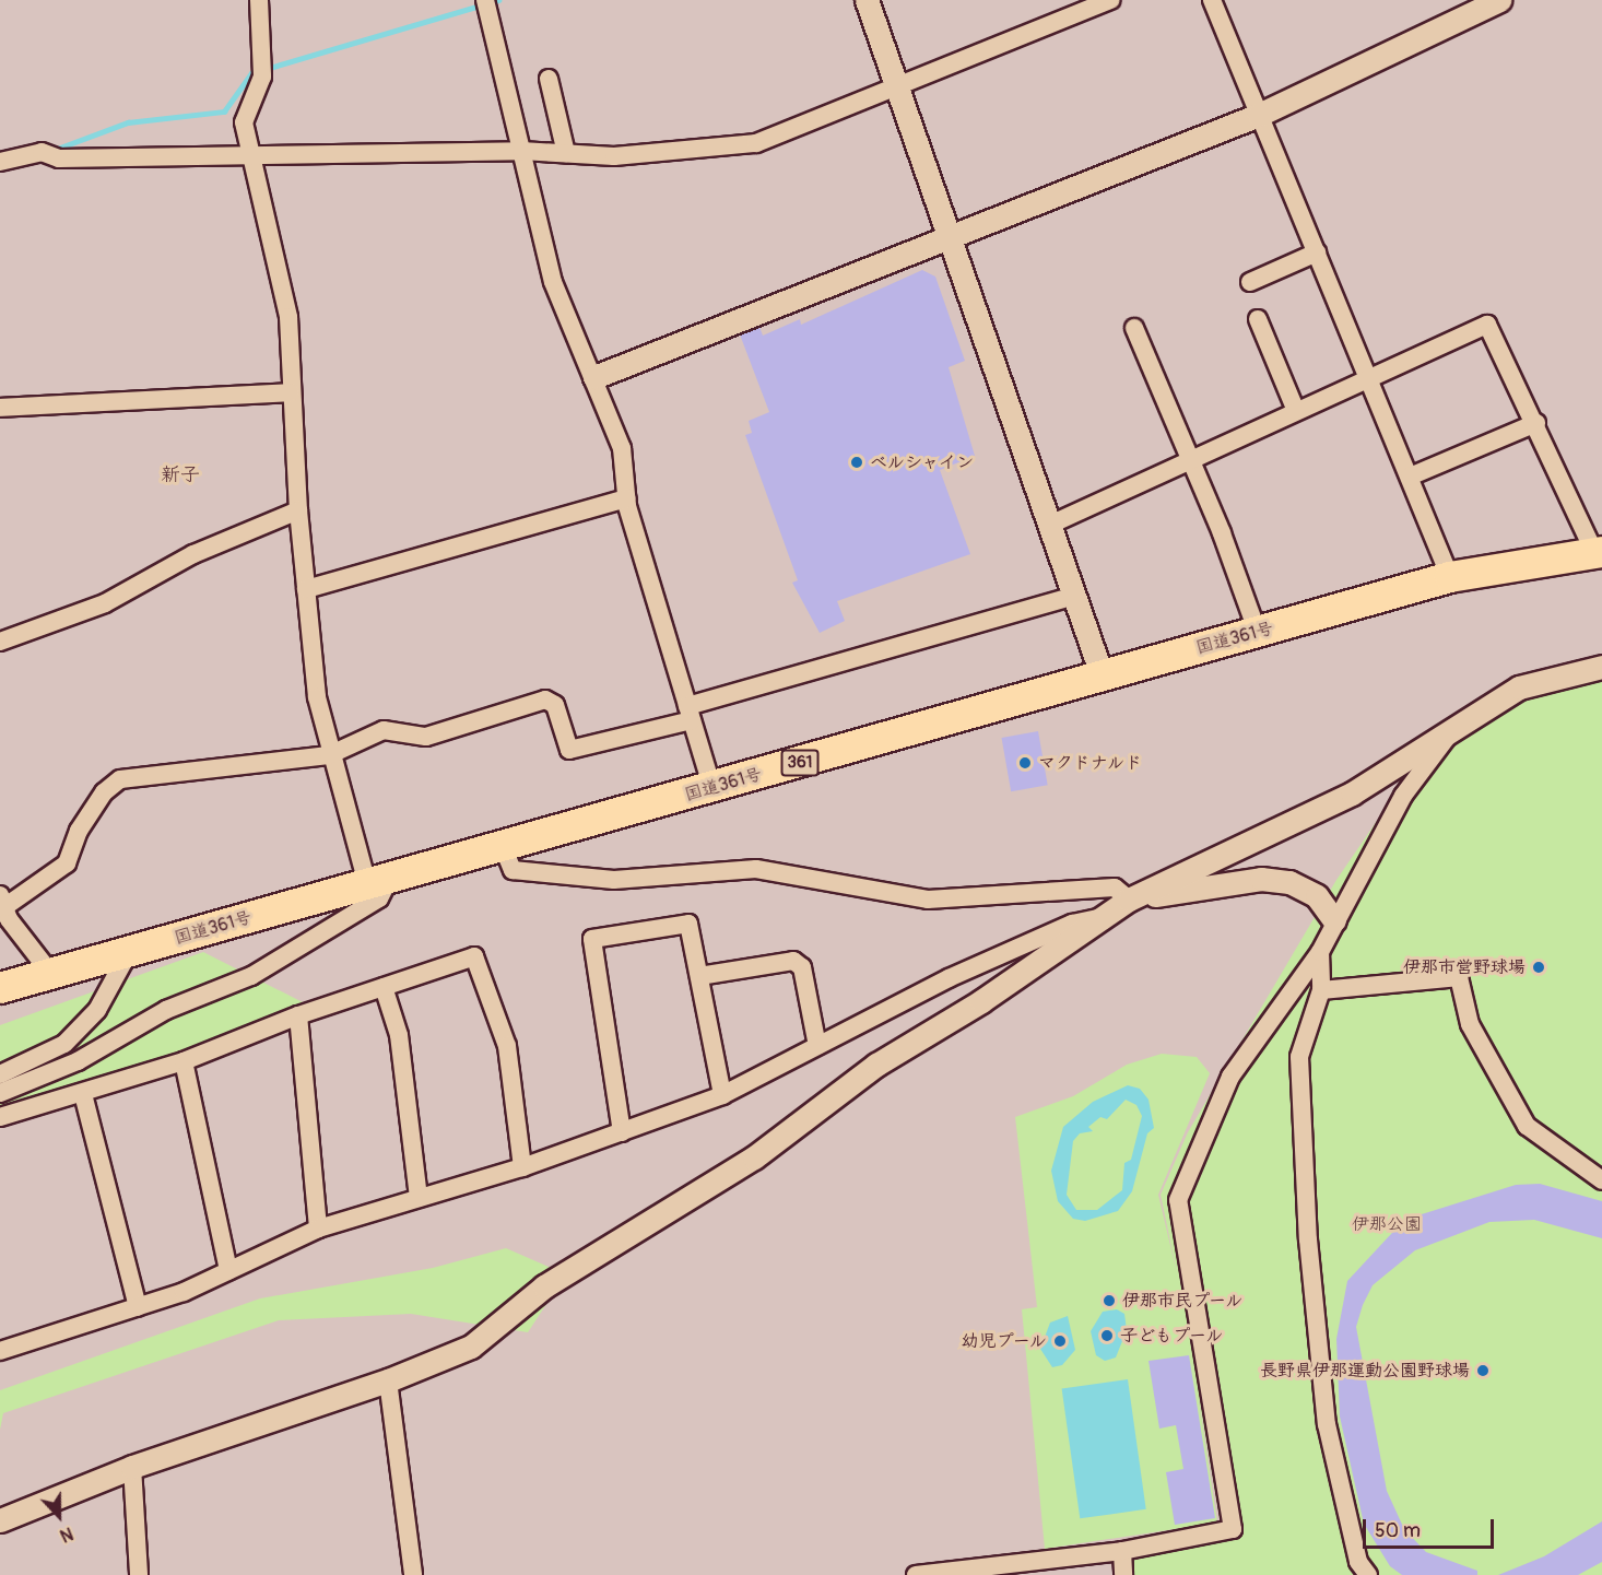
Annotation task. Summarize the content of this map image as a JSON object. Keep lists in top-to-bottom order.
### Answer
{
  "streets": {
    "highway": ["国道361号", "361"]
  },
  "districts": ["新子"],
  "parks": ["伊那公園"],
  "places": [
    "ベルシャイン",
    "マクドナルド",
    "伊那市営野球場",
    "伊那市民プール",
    "子どもプール",
    "幼児プール",
    "長野県伊那運動公園野球場"
  ],
  "scale_bar": "50 m",
  "north": "bottom"
}
